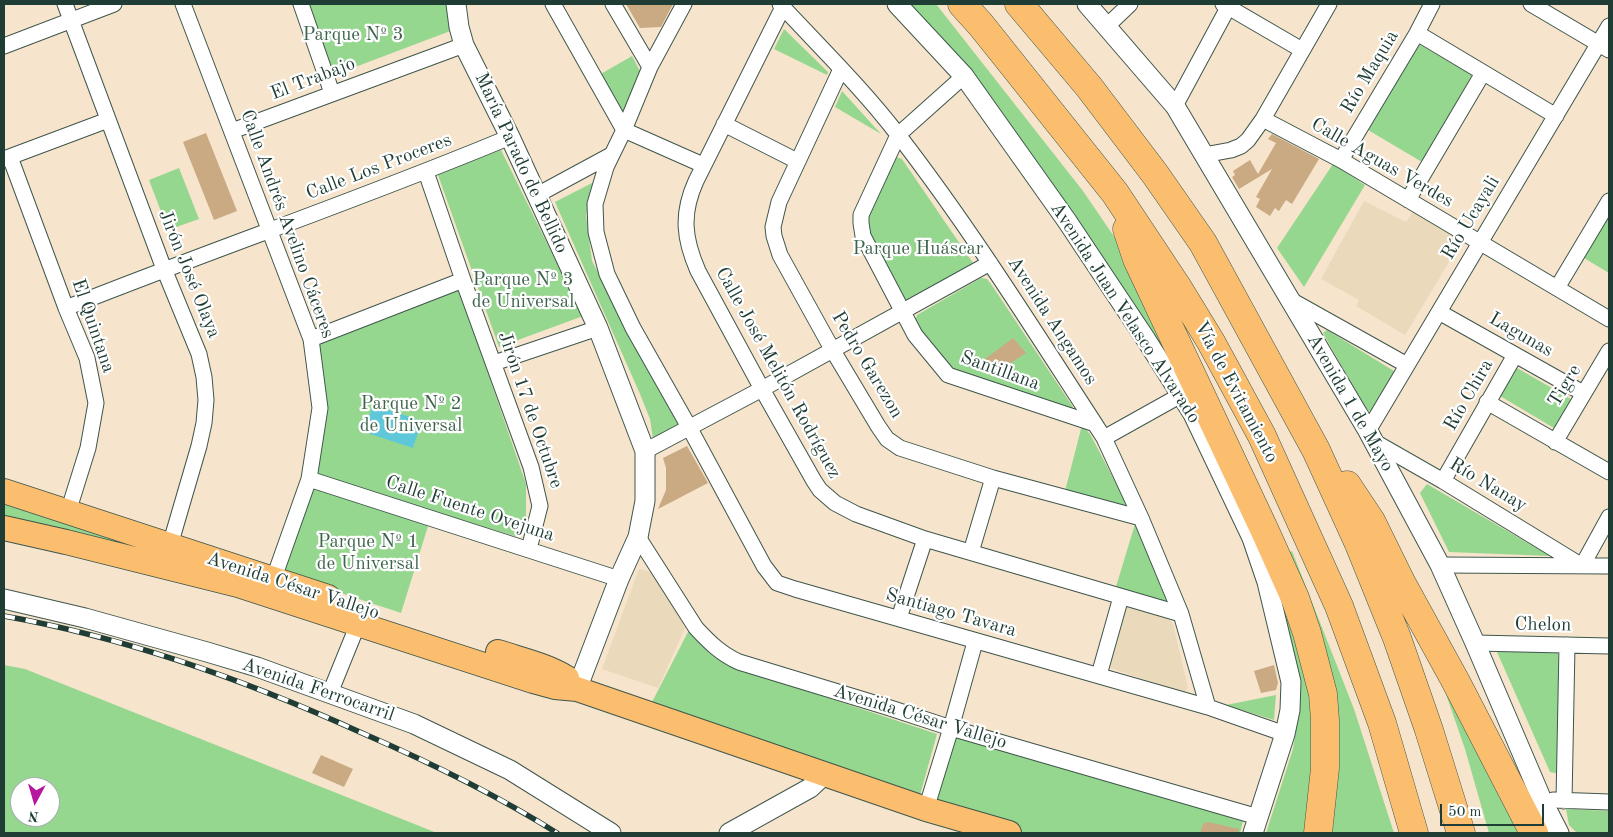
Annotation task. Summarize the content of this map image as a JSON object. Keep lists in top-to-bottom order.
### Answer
{
  "streets": {
    "highway": ["Vía de Evitamiento"],
    "main road": ["Avenida César Vallejo"],
    "street": [
      "Río Maquia",
      "El Trabajo",
      "María Parado de Bellido",
      "Calle Aguas Verdes",
      "Calle Los Proceres",
      "Río Ucayali",
      "Calle Andrés Avelino Cáceres",
      "Jirón José Olaya",
      "Avenida Juan Velasco Alvarado",
      "Avenida Angamos",
      "El Quintana",
      "Lagunas",
      "Pedro Garezon",
      "Santillana",
      "Calle José Melitón Rodríguez",
      "Tigre",
      "Río Chira",
      "Avenida 1 de Mayo",
      "Jirón 17 de Octubre",
      "Río Nanay",
      "Calle Fuente Ovejuna",
      "Santiago Tavara",
      "Chelon",
      "Avenida Ferrocarril"
    ]
  },
  "crossings": [
    ["Río Maquia", "Calle Aguas Verdes"],
    ["El Trabajo", "María Parado de Bellido"],
    ["El Trabajo", "Calle Andrés Avelino Cáceres"],
    ["María Parado de Bellido", "Calle Los Proceres"],
    ["María Parado de Bellido", "Calle Fuente Ovejuna"],
    ["María Parado de Bellido", "Avenida César Vallejo"],
    ["Calle Aguas Verdes", "Río Ucayali"],
    ["Calle Los Proceres", "Calle Andrés Avelino Cáceres"],
    ["Calle Los Proceres", "Jirón José Olaya"],
    ["Calle Los Proceres", "El Quintana"],
    ["Calle Los Proceres", "Jirón 17 de Octubre"],
    ["Río Ucayali", "Lagunas"],
    ["Río Ucayali", "Avenida 1 de Mayo"],
    ["Río Ucayali", "Río Nanay"],
    ["Calle Andrés Avelino Cáceres", "Calle Fuente Ovejuna"],
    ["Calle Andrés Avelino Cáceres", "Avenida César Vallejo"],
    ["Jirón José Olaya", "Avenida César Vallejo"],
    ["Avenida Juan Velasco Alvarado", "Santillana"],
    ["Avenida Juan Velasco Alvarado", "Avenida César Vallejo"],
    ["Avenida Juan Velasco Alvarado", "Santiago Tavara"],
    ["Avenida Angamos", "Pedro Garezon"],
    ["Avenida Angamos", "Santillana"],
    ["Avenida Angamos", "Calle José Melitón Rodríguez"],
    ["Avenida Angamos", "Santiago Tavara"],
    ["El Quintana", "Avenida César Vallejo"],
    ["Lagunas", "Tigre"],
    ["Lagunas", "Río Chira"],
    ["Río Chira", "Río Nanay"],
    ["Avenida 1 de Mayo", "Río Nanay"],
    ["Avenida 1 de Mayo", "Chelon"],
    ["Jirón 17 de Octubre", "Calle Fuente Ovejuna"]
  ],
  "parks": [
    "Parque Nº 3",
    "Parque Huáscar",
    "Parque Nº 3 de Universal",
    "Parque Nº 2 de Universal",
    "Parque Nº 1 de Universal"
  ],
  "scale_bar": "50 m",
  "north": "bottom"
}
